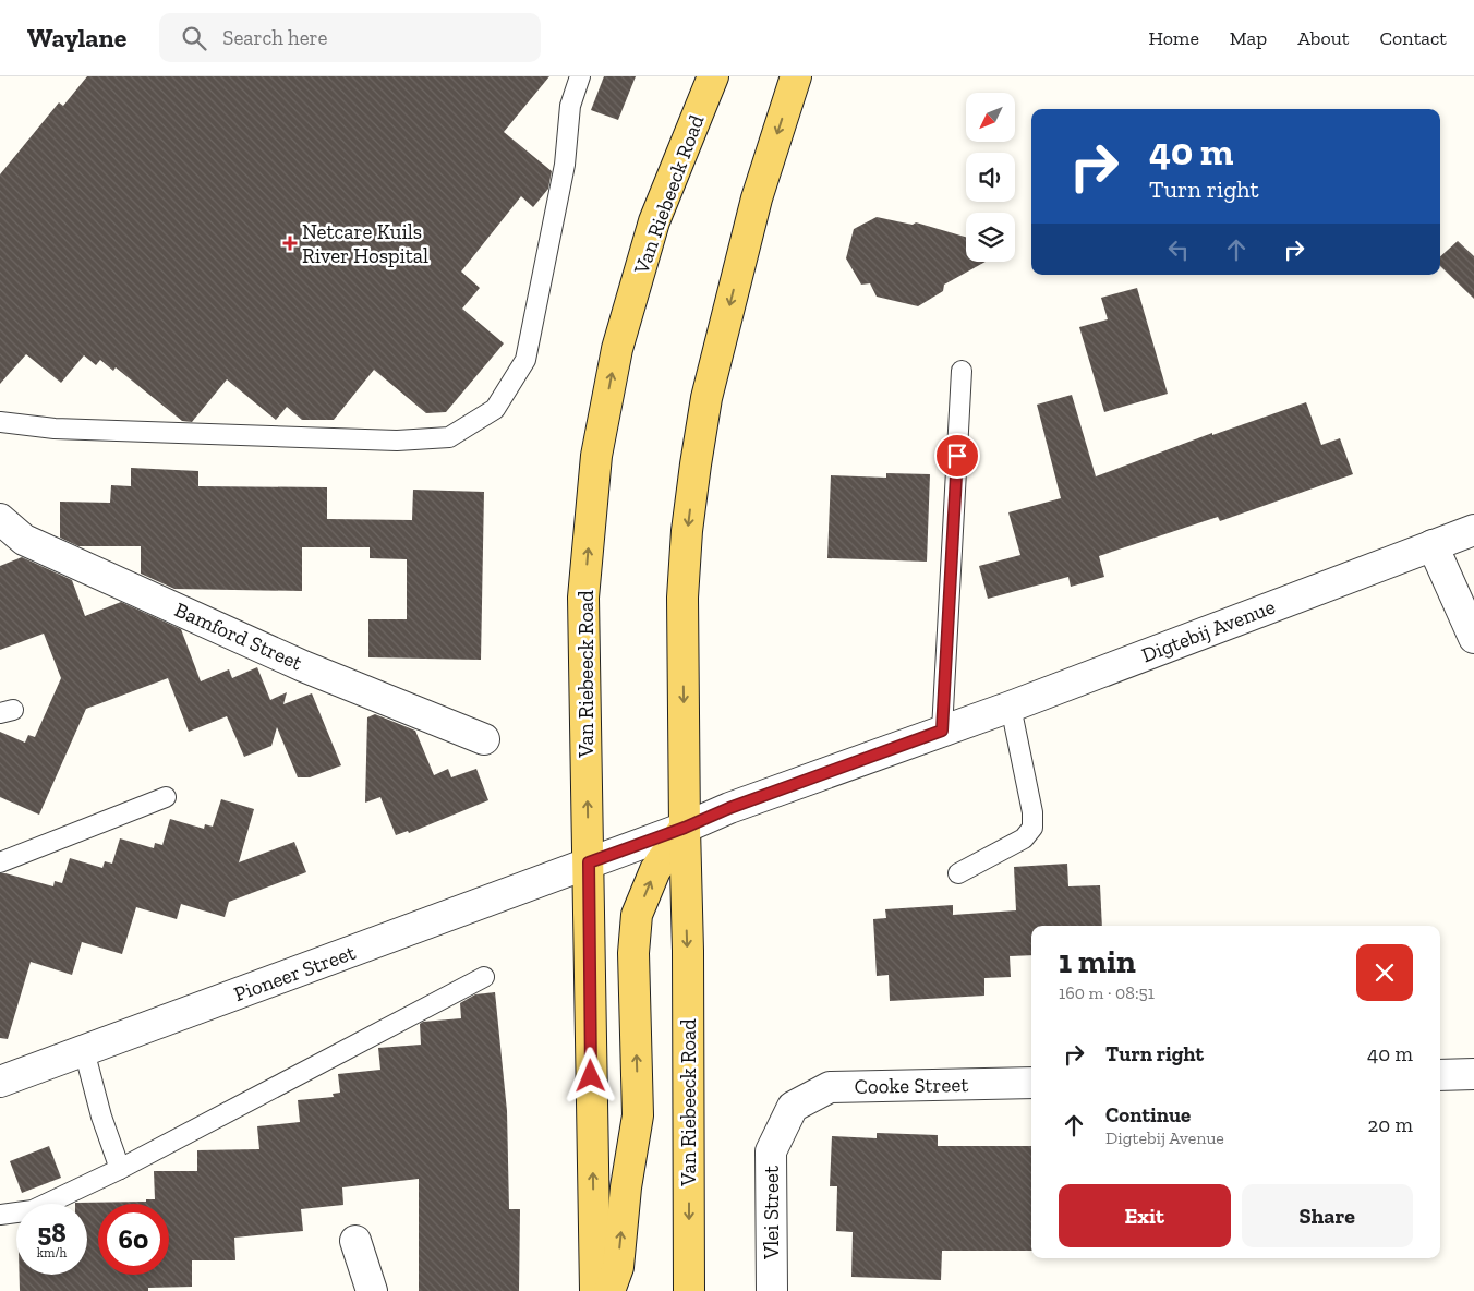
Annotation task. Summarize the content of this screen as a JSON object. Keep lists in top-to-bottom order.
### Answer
{
  "streets": {
    "main road": ["Van Riebeeck Road"],
    "street": [
      "Digtebij Avenue",
      "Bamford Street",
      "Pioneer Street",
      "Cooke Street",
      "Vlei Street"
    ]
  },
  "crossings": [
    ["Van Riebeeck Road", "Digtebij Avenue"],
    ["Van Riebeeck Road", "Pioneer Street"],
    ["Digtebij Avenue", "Pioneer Street"],
    ["Cooke Street", "Vlei Street"]
  ],
  "places": {
    "health": ["Netcare Kuils River Hospital"]
  },
  "north": "bottom left",
  "page": {
    "header": "Waylane",
    "search": "Search here",
    "nav": [
      "Home",
      "Map",
      "About",
      "Contact"
    ],
    "turn": ["40 m", "Turn right"],
    "heading": ["1 min", "160 m · 08:51"],
    "list": [
      {
        "name": "Turn right",
        "value": "40 m"
      },
      {
        "name": "Continue",
        "note": "Digtebij Avenue",
        "value": "20 m"
      }
    ],
    "buttons": ["Exit", "Share"],
    "speed": "58 km/h",
    "limit": "60"
  }
}
